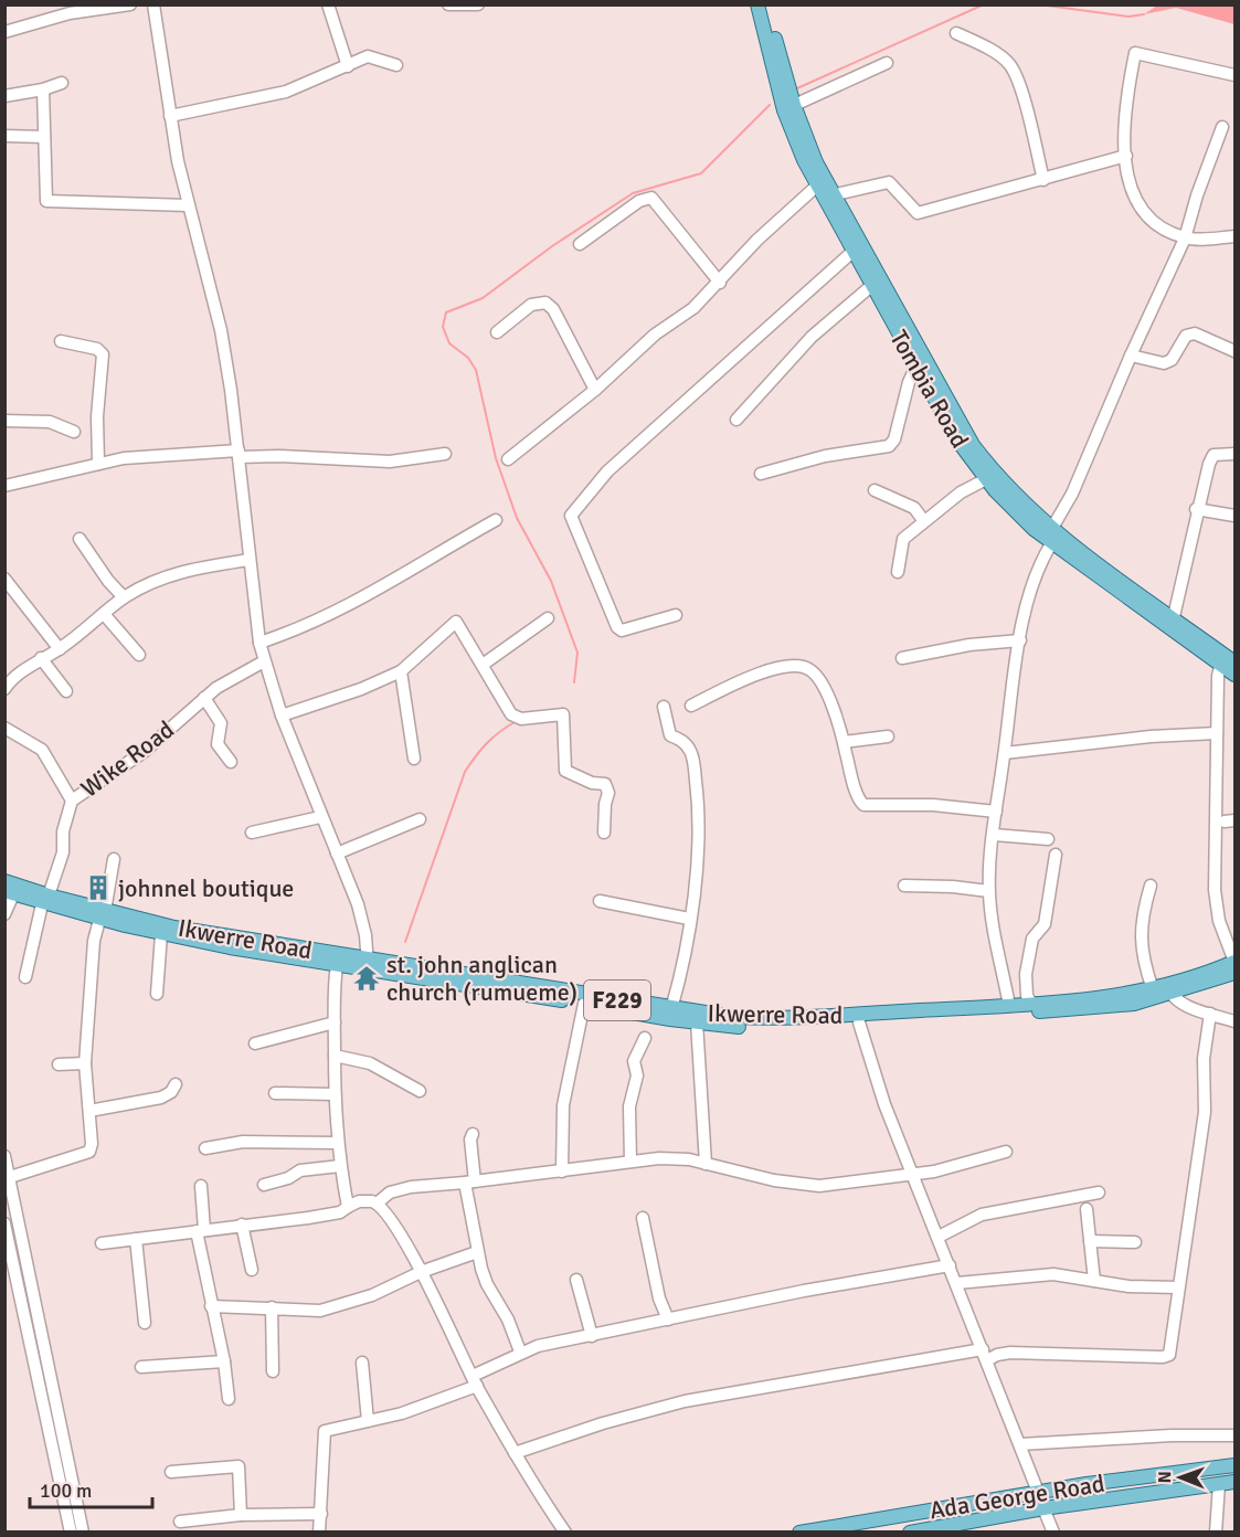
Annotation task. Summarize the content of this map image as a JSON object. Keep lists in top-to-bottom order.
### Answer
{
  "streets": {
    "main road": [
      "Tombia Road",
      "Ikwerre Road",
      "F229",
      "Ada George Road"
    ],
    "street": ["Wike Road"]
  },
  "crossings": [
    ["Wike Road", "Ikwerre Road"]
  ],
  "places": {
    "building": ["johnnel boutique"],
    "temple": ["st. john anglican church (rumueme)"]
  },
  "scale_bar": "100 m",
  "north": "left"
}
